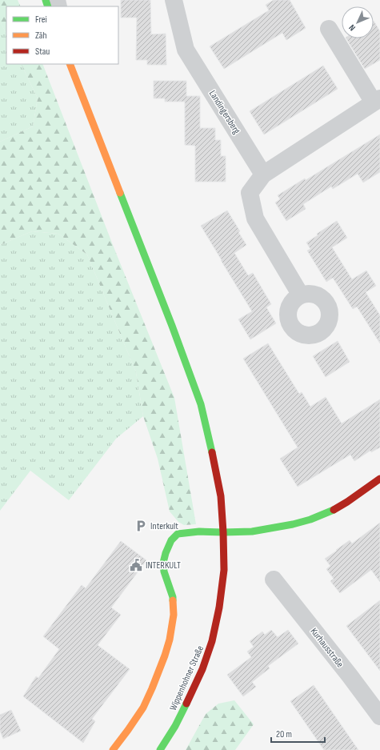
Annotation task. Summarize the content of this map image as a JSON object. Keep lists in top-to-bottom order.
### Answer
{
  "streets": {
    "main road": ["Wippenhohner Straße"],
    "street": ["Landingersberg", "Kurhausstraße"]
  },
  "places": {
    "parking": ["Interkult"],
    "public building": ["INTERKULT"]
  },
  "legend": ["Frei", "Zäh", "Stau"],
  "scale_bar": "20 m",
  "north": "bottom left"
}
